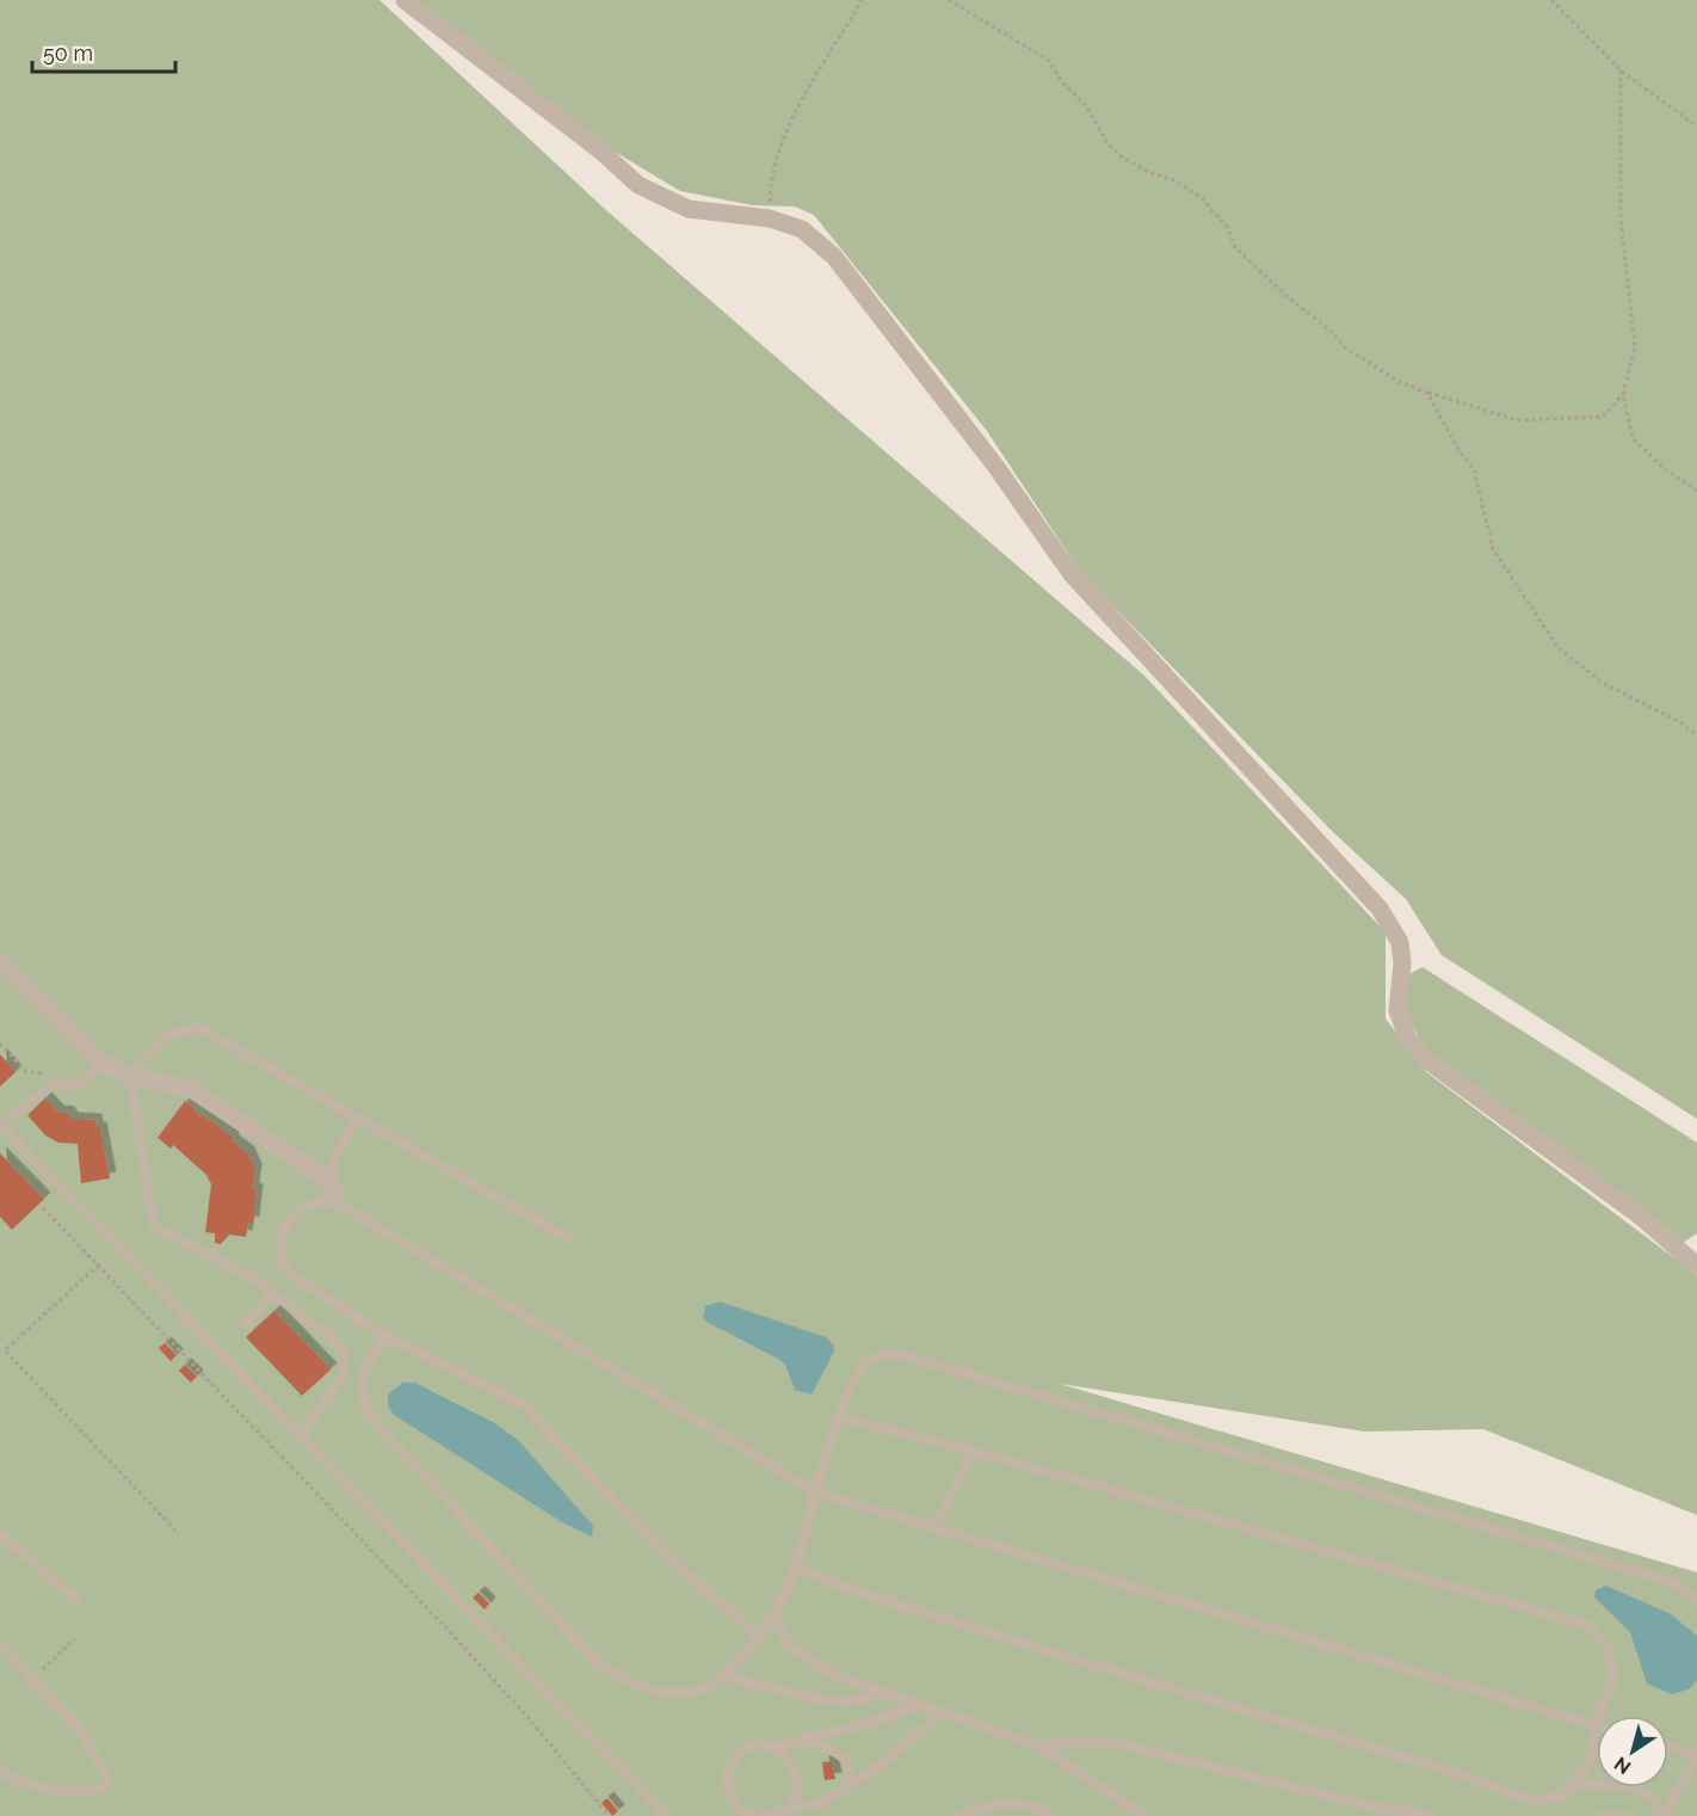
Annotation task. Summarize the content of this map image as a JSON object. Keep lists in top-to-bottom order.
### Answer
{
  "scale_bar": "50 m",
  "north": "bottom left"
}
